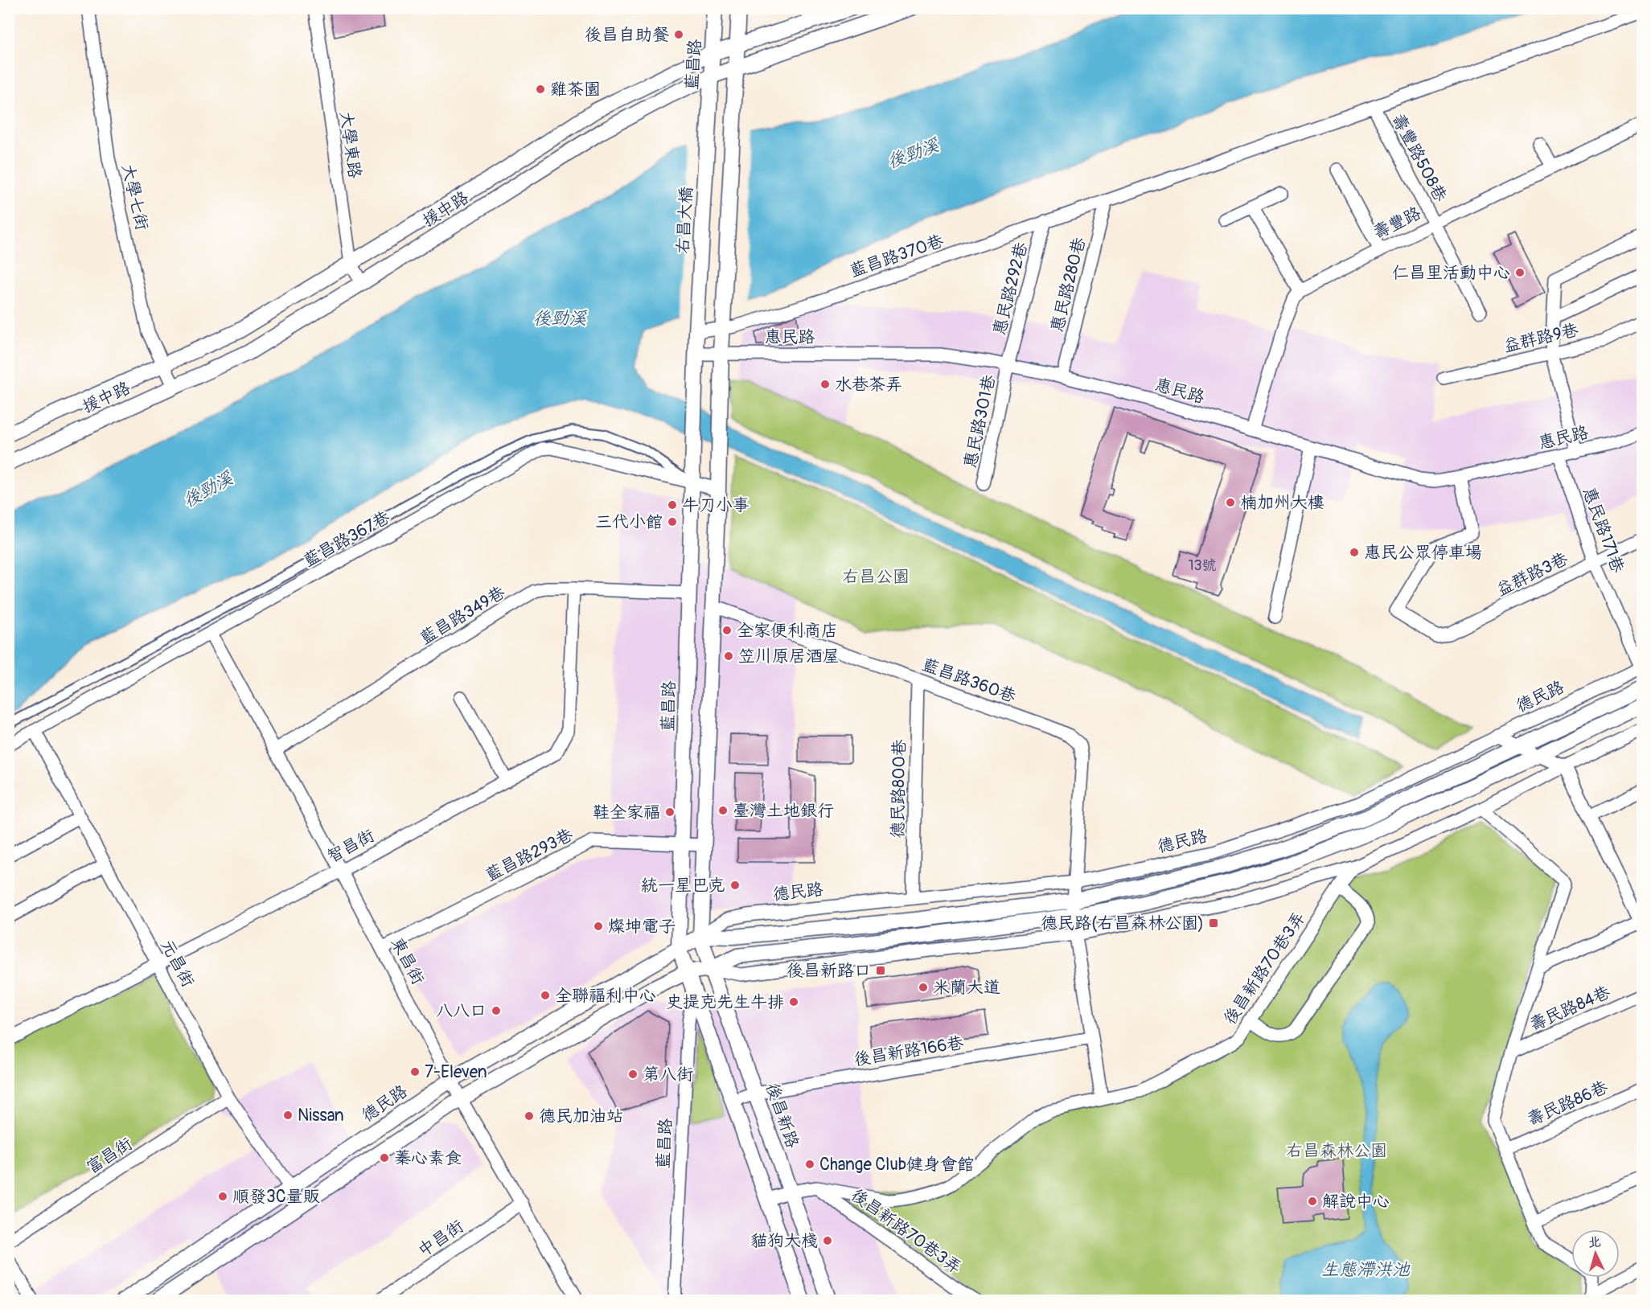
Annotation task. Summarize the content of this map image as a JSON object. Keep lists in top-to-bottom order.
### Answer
{
  "streets": {
    "street": [
      "藍昌路",
      "大學東路",
      "壽豐路508巷",
      "大學七街",
      "援中路",
      "右昌大橋",
      "壽豐路",
      "藍昌路370巷",
      "惠民路280巷",
      "惠民路292巷",
      "惠民路",
      "益群路9巷",
      "惠民路301巷",
      "惠民路171巷",
      "藍昌路367巷",
      "益群路3巷",
      "藍昌路349巷",
      "藍昌路360巷",
      "德民路",
      "德民路800巷",
      "智昌街",
      "藍昌路293巷",
      "東昌街",
      "元昌街",
      "後昌新路70巷3弄",
      "壽民路84巷",
      "後昌新路166巷",
      "壽民路86巷",
      "後昌新路",
      "富昌街",
      "中昌街"
    ]
  },
  "crossings": [
    ["藍昌路", "援中路"],
    ["藍昌路", "右昌大橋"],
    ["藍昌路", "惠民路"],
    ["藍昌路", "藍昌路367巷"],
    ["藍昌路", "藍昌路349巷"],
    ["藍昌路", "德民路"],
    ["藍昌路", "藍昌路293巷"],
    ["大學東路", "援中路"],
    ["壽豐路508巷", "壽豐路"],
    ["壽豐路508巷", "藍昌路370巷"],
    ["大學七街", "援中路"],
    ["右昌大橋", "藍昌路370巷"],
    ["藍昌路370巷", "惠民路280巷"],
    ["藍昌路370巷", "惠民路292巷"],
    ["惠民路280巷", "惠民路"],
    ["惠民路292巷", "惠民路"],
    ["惠民路292巷", "惠民路301巷"],
    ["惠民路", "惠民路301巷"],
    ["惠民路", "惠民路171巷"],
    ["惠民路", "益群路3巷"],
    ["惠民路171巷", "益群路3巷"],
    ["惠民路171巷", "德民路"],
    ["藍昌路367巷", "東昌街"],
    ["藍昌路367巷", "元昌街"],
    ["藍昌路349巷", "智昌街"],
    ["藍昌路349巷", "東昌街"],
    ["藍昌路360巷", "德民路"],
    ["藍昌路360巷", "德民路800巷"],
    ["德民路", "德民路800巷"],
    ["德民路", "東昌街"],
    ["德民路", "元昌街"],
    ["智昌街", "東昌街"],
    ["智昌街", "元昌街"],
    ["藍昌路293巷", "東昌街"],
    ["東昌街", "中昌街"],
    ["元昌街", "富昌街"],
    ["後昌新路70巷3弄", "後昌新路"],
    ["後昌新路166巷", "後昌新路"]
  ],
  "water": ["後勁溪", "生態滯洪池"],
  "parks": ["右昌公園", "右昌森林公園"],
  "places": {
    "other": [
      "後昌自助餐",
      "雞茶園",
      "仁昌里活動中心",
      "水巷茶弄",
      "楠加州大樓",
      "牛刀小事",
      "三代小館",
      "惠民公眾停車場",
      "全家便利商店",
      "笠川原居酒屋",
      "臺灣土地銀行",
      "鞋全家福",
      "統一星巴克",
      "燦坤電子",
      "米蘭大道",
      "全聯福利中心",
      "史提克先生牛排",
      "八八口",
      "7-Eleven",
      "第八街",
      "Nissan",
      "德民加油站",
      "蓁心素食",
      "Change Club健身會館",
      "順發3C量販",
      "解說中心",
      "貓狗大棧"
    ],
    "transit": ["德民路(右昌森林公園)", "後昌新路口"]
  },
  "house_numbers": ["13號"],
  "north": "top"
}
